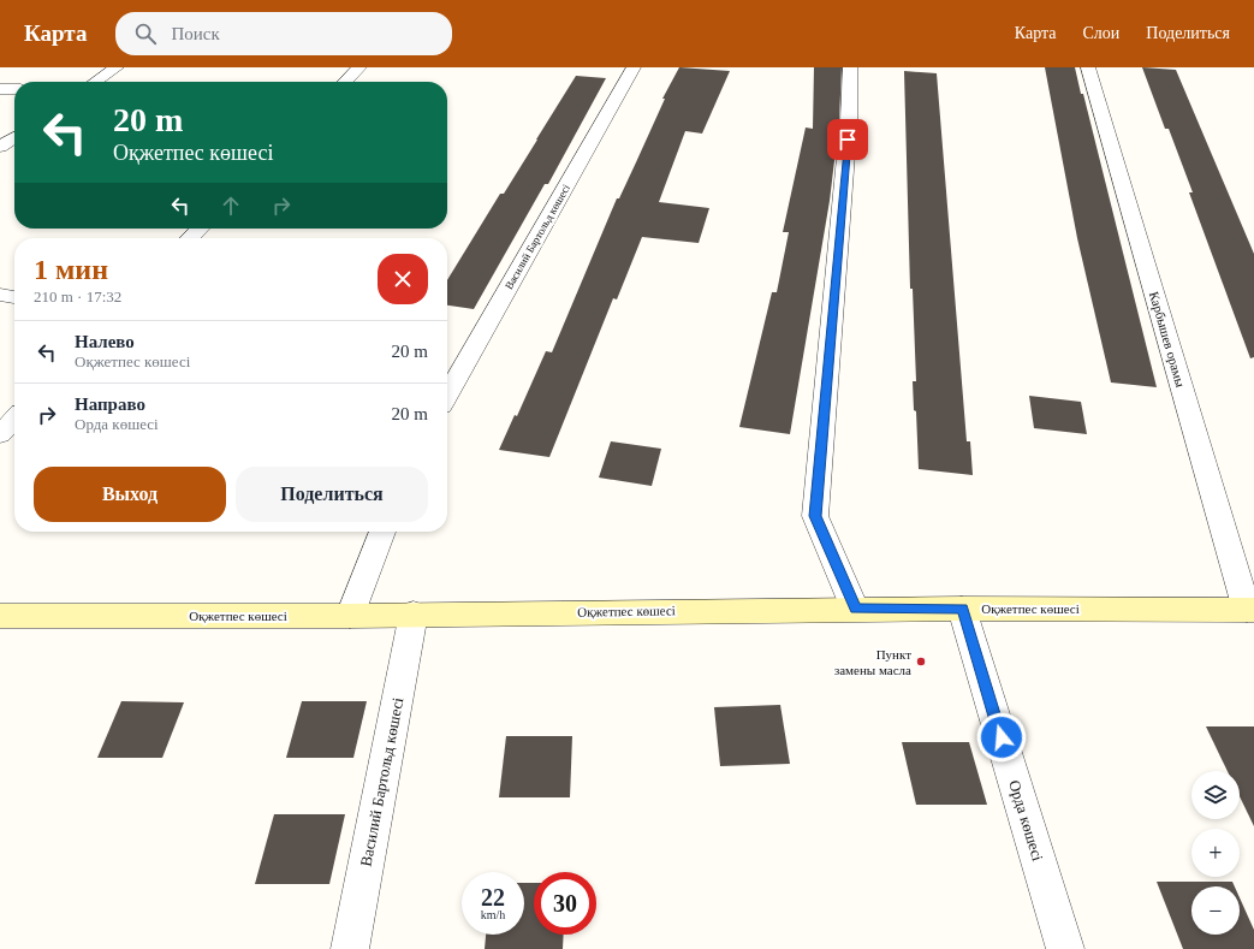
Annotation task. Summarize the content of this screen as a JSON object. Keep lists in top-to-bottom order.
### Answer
{
  "streets": {
    "street": [
      "Василий Бартольд көшесі",
      "Карбышев орамы",
      "Оқжетпес көшесі",
      "Орда көшесі"
    ]
  },
  "crossings": [
    ["Василий Бартольд көшесі", "Оқжетпес көшесі"],
    ["Карбышев орамы", "Оқжетпес көшесі"],
    ["Оқжетпес көшесі", "Орда көшесі"]
  ],
  "places": ["Пункт замены масла"],
  "page": {
    "header": "Карта",
    "search": "Поиск",
    "nav": ["Карта", "Слои", "Поделиться"],
    "turn": ["20 m", "Оқжетпес көшесі"],
    "heading": ["1 мин", "210 m · 17:32"],
    "list": [
      {
        "name": "Налево",
        "note": "Оқжетпес көшесі",
        "value": "20 m"
      },
      {
        "name": "Направо",
        "note": "Орда көшесі",
        "value": "20 m"
      }
    ],
    "buttons": ["Выход", "Поделиться"],
    "map_buttons": ["+", "−"],
    "speed": "22 km/h",
    "limit": "30"
  }
}
